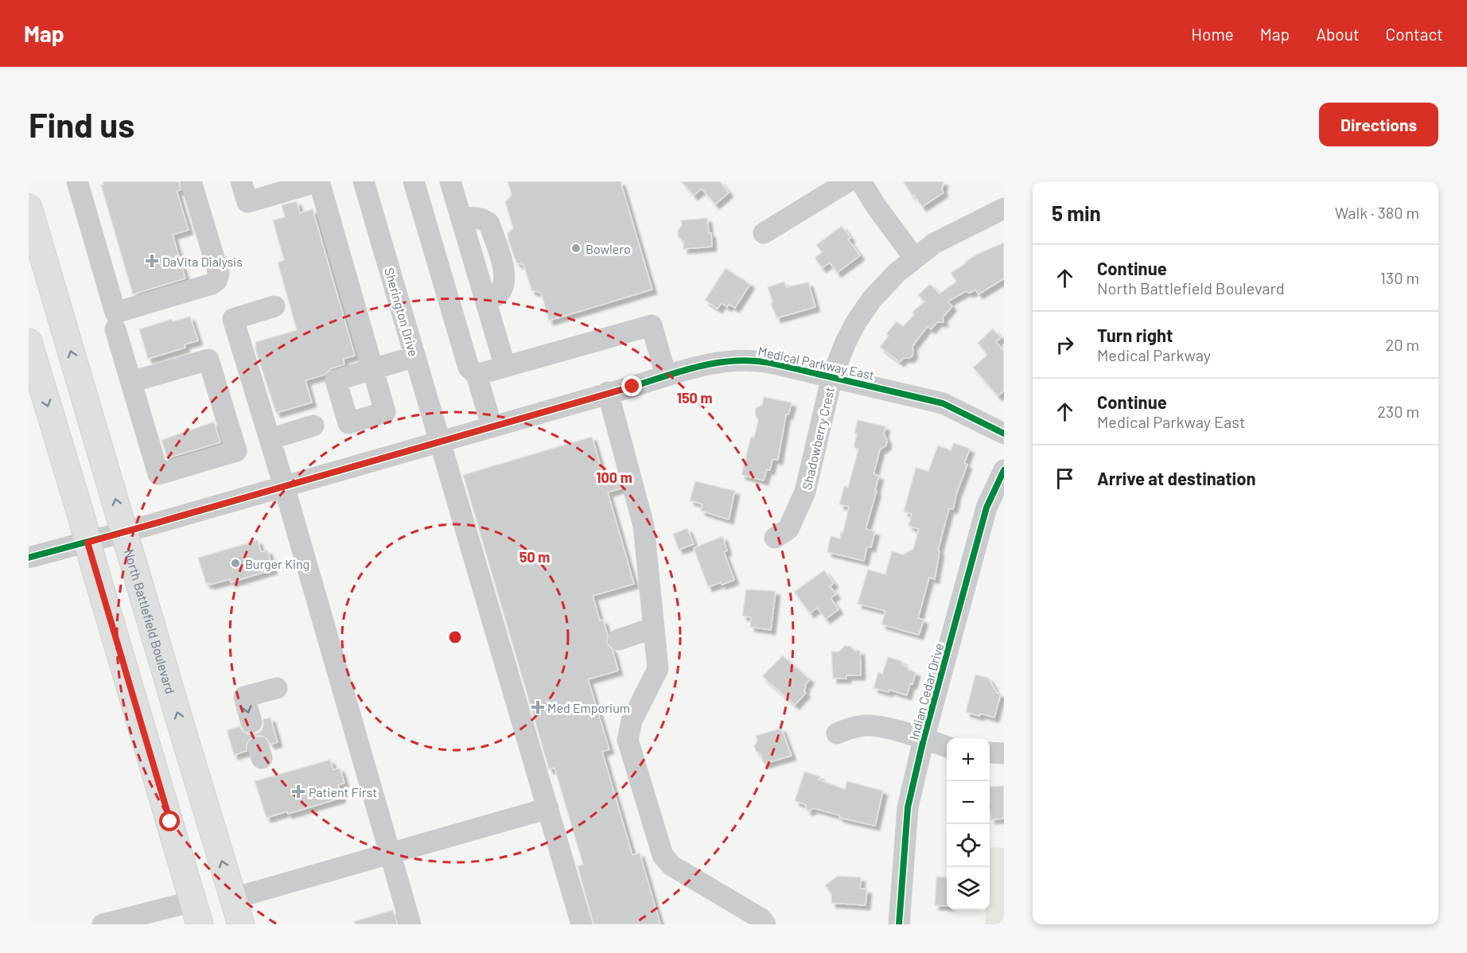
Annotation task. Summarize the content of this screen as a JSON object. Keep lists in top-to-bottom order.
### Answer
{
  "streets": {
    "main road": ["North Battlefield Boulevard"],
    "street": [
      "Sherington Drive",
      "Medical Parkway East",
      "Shadowberry Crest",
      "Indian Cedar Drive"
    ]
  },
  "crossings": [
    ["Sherington Drive", "Medical Parkway East"],
    ["Medical Parkway East", "Shadowberry Crest"],
    ["Medical Parkway East", "North Battlefield Boulevard"]
  ],
  "places": {
    "other": ["Bowlero", "Burger King"],
    "health": ["DaVita Dialysis", "Med Emporium", "Patient First"]
  },
  "page": {
    "header": "Map",
    "nav": [
      "Home",
      "Map",
      "About",
      "Contact"
    ],
    "buttons": "Directions",
    "title": "Find us",
    "heading": ["5 min", "Walk · 380 m"],
    "list": [
      ["Continue", "North Battlefield Boulevard", "130 m"],
      ["Turn right", "Medical Parkway", "20 m"],
      ["Continue", "Medical Parkway East", "230 m"],
      "Arrive at destination"
    ],
    "map_buttons": ["+", "−"]
  },
  "rings": ["150 m", "100 m", "50 m"]
}
